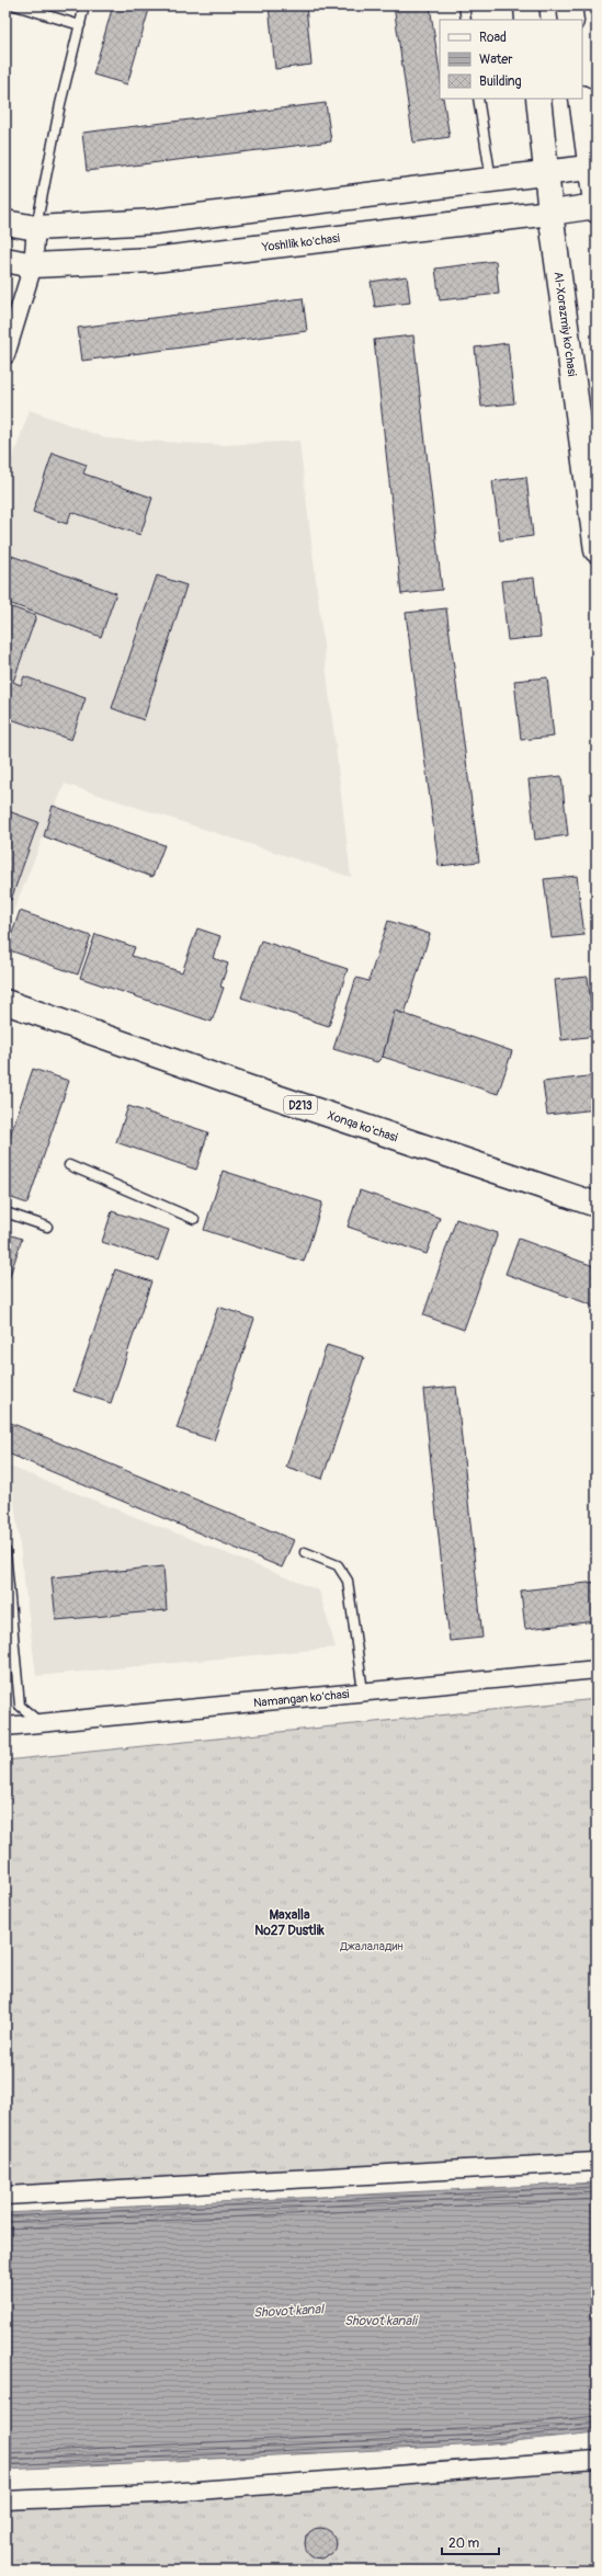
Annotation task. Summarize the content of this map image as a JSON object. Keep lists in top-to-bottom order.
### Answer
{
  "streets": {
    "main road": [
      "Yoshllik ko'chasi",
      "Al-Xorazmiy ko’chasi",
      "D213",
      "Xonqa ko'chasi"
    ],
    "street": ["Namangan ko'chasi"]
  },
  "crossings": [
    ["Yoshllik ko'chasi", "Al-Xorazmiy ko’chasi"]
  ],
  "districts": ["Maxalla №27 Dustlik"],
  "water": ["Shovot kanal", "Shovot kanali"],
  "parks": ["Джалаладин"],
  "legend": ["Road", "Water", "Building"],
  "scale_bar": "20 m"
}
